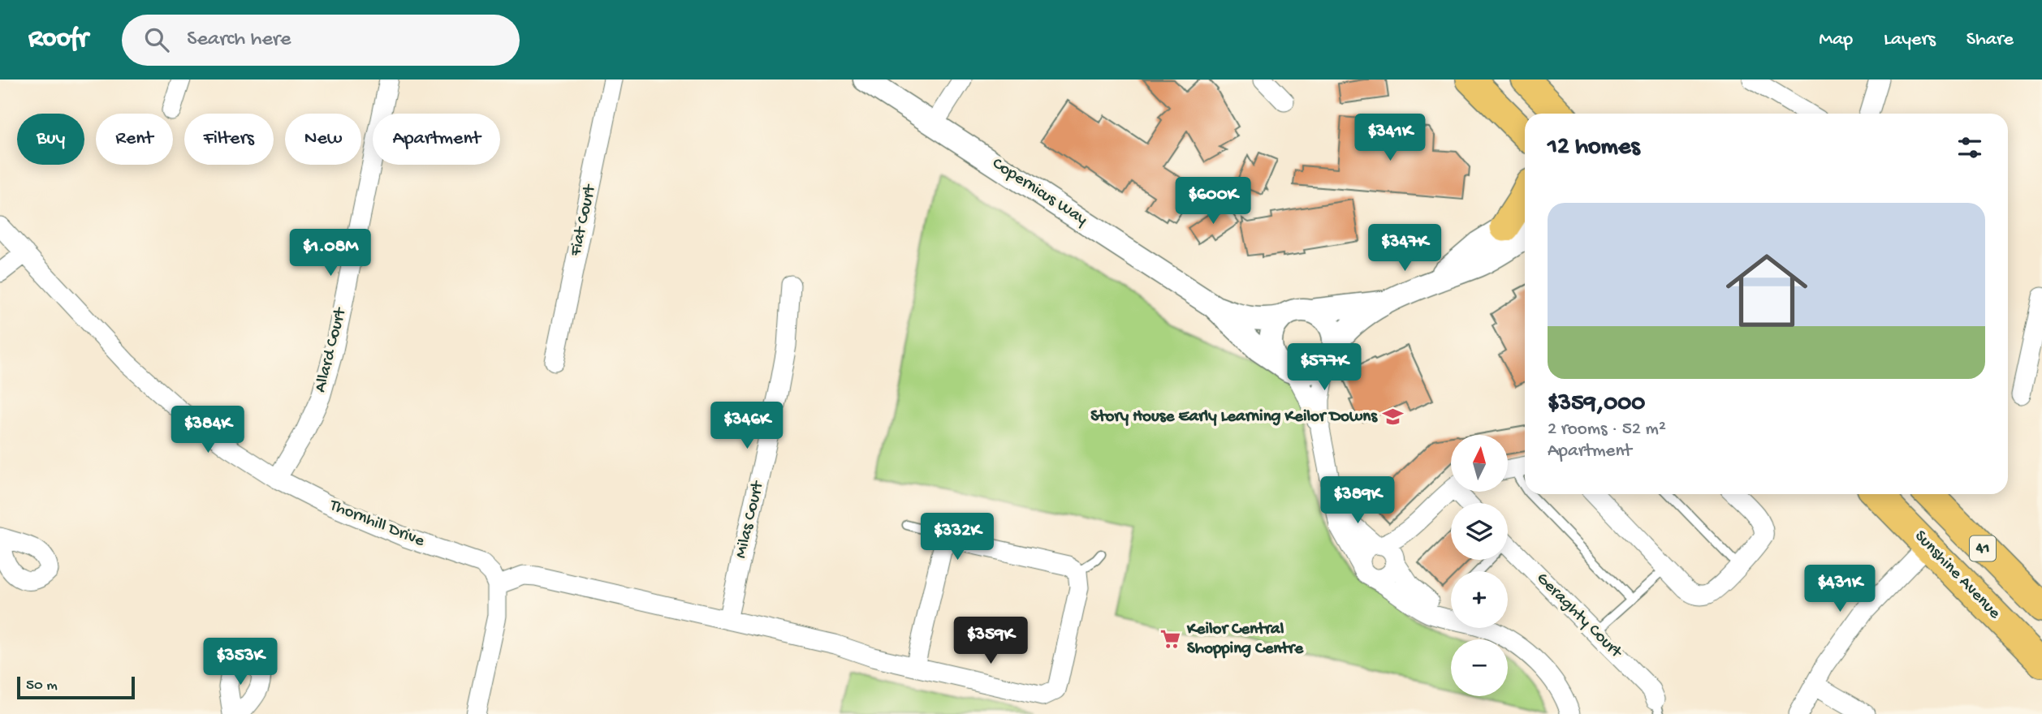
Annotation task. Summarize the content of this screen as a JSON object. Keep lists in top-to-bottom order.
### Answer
{
  "streets": {
    "main road": ["41", "Sunshine Avenue"],
    "street": [
      "Copernicus Way",
      "Fiat Court",
      "Allard Court",
      "Milas Court",
      "Thornhill Drive",
      "Geraghty Court"
    ]
  },
  "crossings": [
    ["Allard Court", "Thornhill Drive"]
  ],
  "places": {
    "school or university": ["Story House Early Learning Keilor Downs"],
    "supermarket": ["Keilor Central Shopping Centre"]
  },
  "scale_bar": "50 m",
  "north": "top",
  "page": {
    "header": "Roofr",
    "search": "Search here",
    "nav": ["Map", "Layers", "Share"],
    "price": [
      "$341K",
      "$600K",
      "$347K",
      "$1.08M",
      "$577K",
      "$346K",
      "$384K",
      "$389K",
      "$332K",
      "$431K",
      "$359K",
      "$353K"
    ],
    "chip": [
      "Buy",
      "Rent",
      "Filters",
      "New",
      "Apartment"
    ],
    "heading": "12 homes",
    "list": [
      {
        "name": "$359,000",
        "note": "2 rooms · 52 m² · Apartment"
      }
    ],
    "map_buttons": ["+", "−"],
    "scale": "50 m"
  }
}
